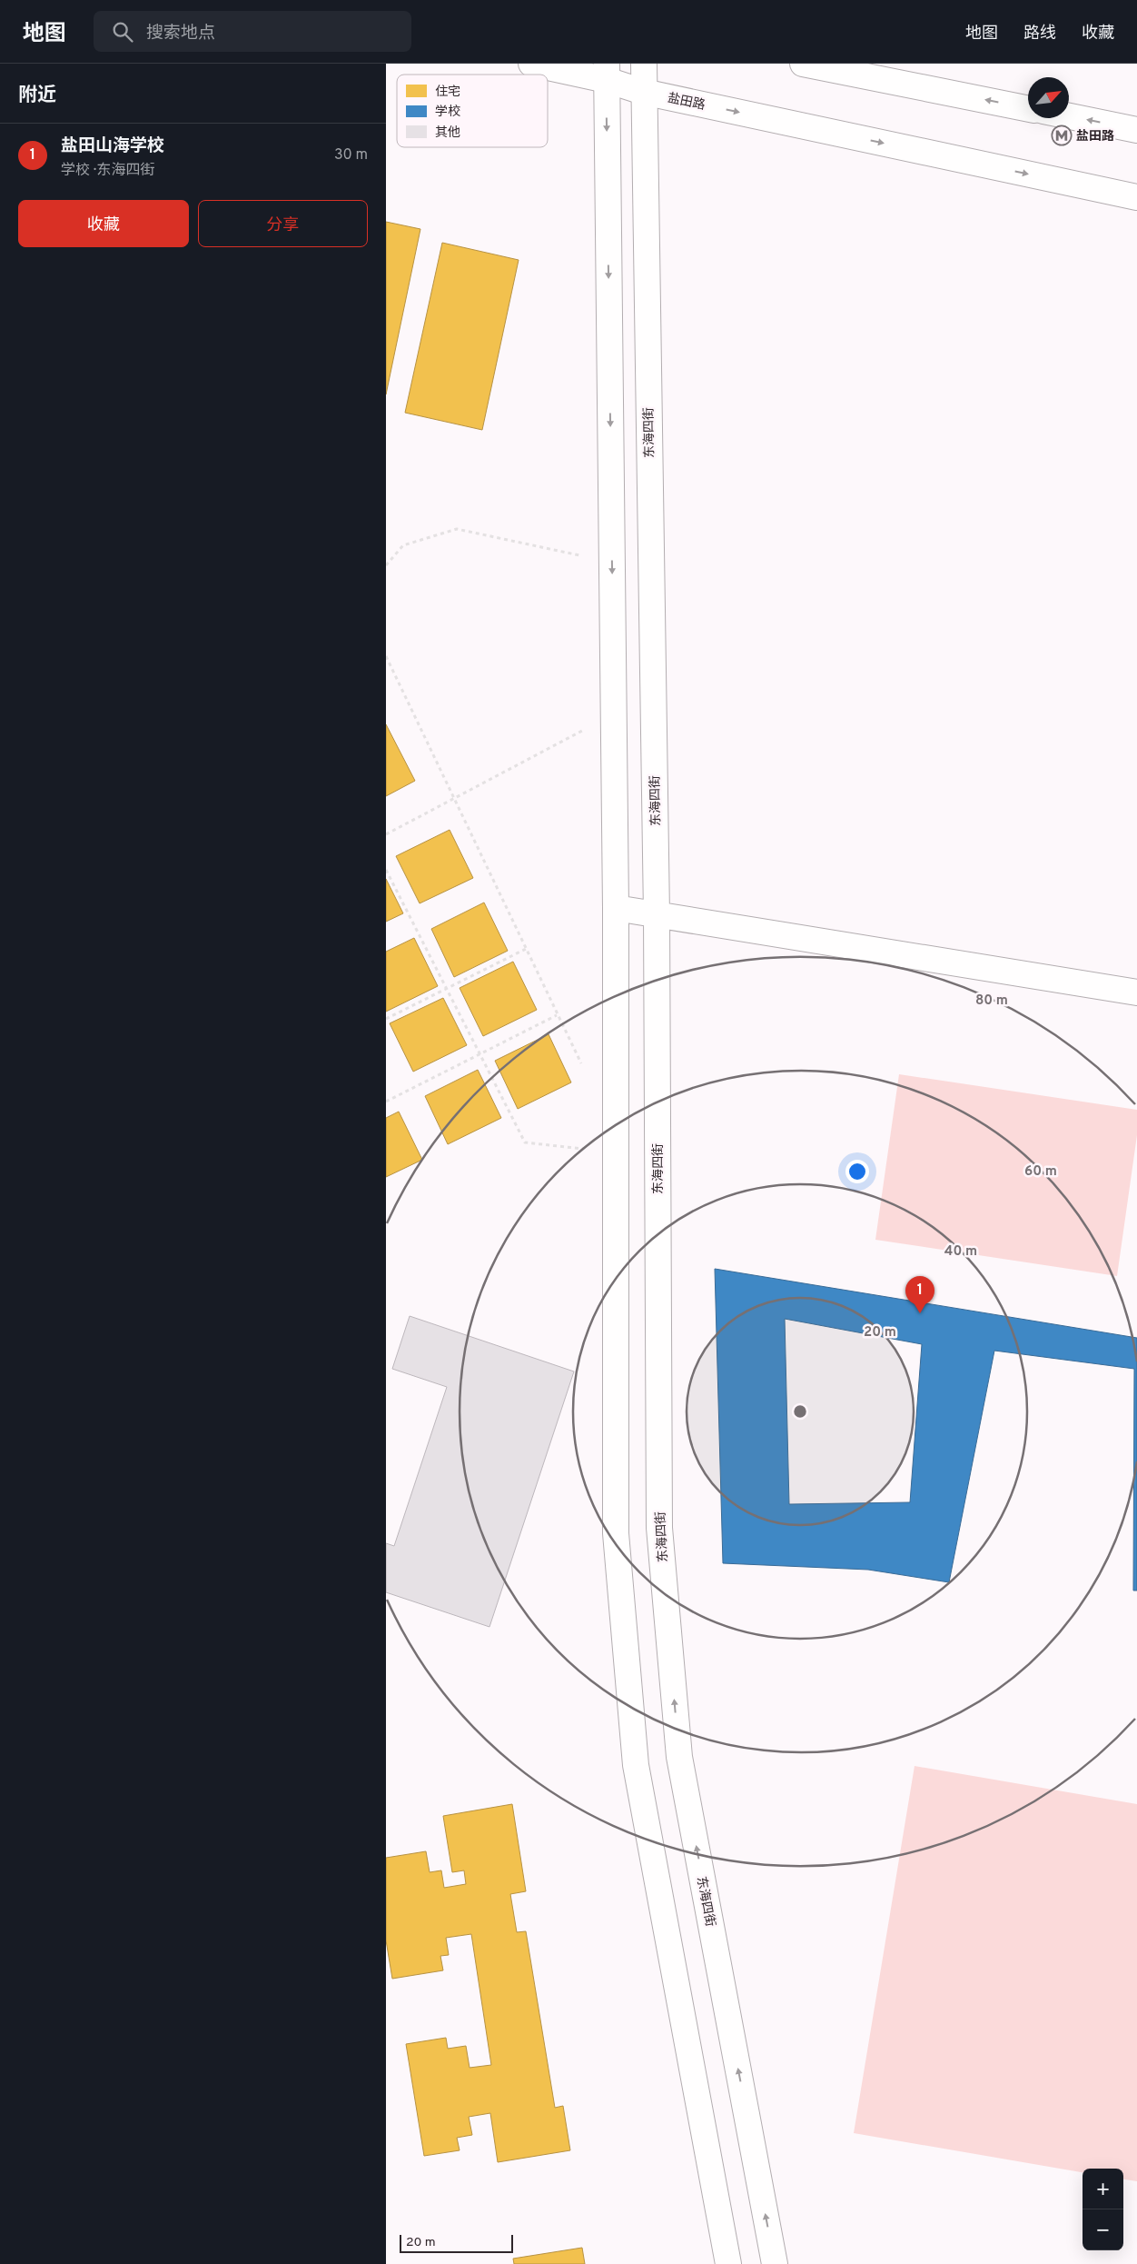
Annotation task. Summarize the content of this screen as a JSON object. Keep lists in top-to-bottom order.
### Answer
{
  "streets": {
    "street": ["盐田路", "东海四街"]
  },
  "crossings": [
    ["盐田路", "东海四街"]
  ],
  "places": {
    "metro station": ["盐田路"]
  },
  "legend": ["住宅", "学校", "其他"],
  "scale_bar": "20 m",
  "north": "top right",
  "page": {
    "header": "地图",
    "search": "搜索地点",
    "nav": ["地图", "路线", "收藏"],
    "heading": "附近",
    "list": [
      {
        "mark": "1",
        "name": "盐田山海学校",
        "note": "学校 · 东海四街",
        "value": "30 m"
      }
    ],
    "buttons": ["收藏", "分享"],
    "pins": "1",
    "map_buttons": ["+", "−"],
    "scale": "20 m"
  },
  "rings": [
    "80 m",
    "60 m",
    "40 m",
    "20 m"
  ]
}
